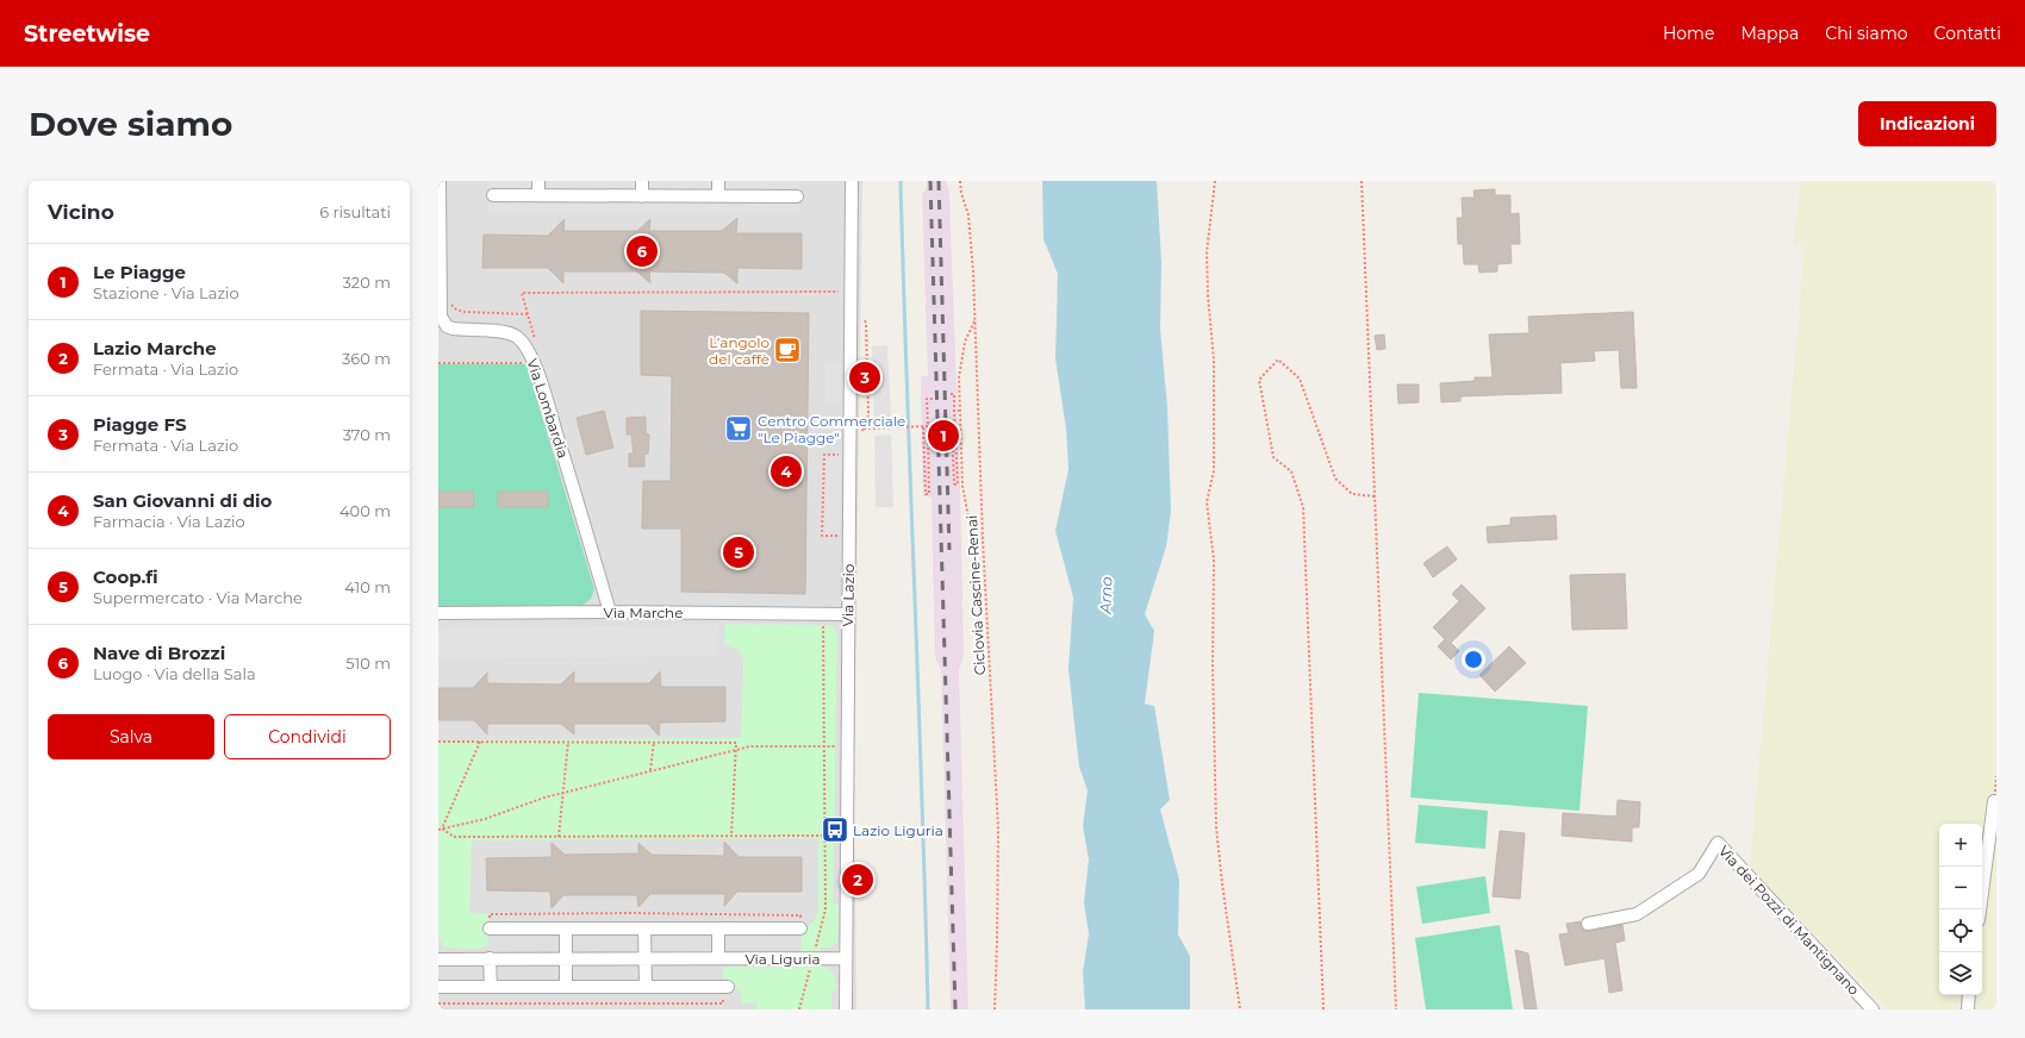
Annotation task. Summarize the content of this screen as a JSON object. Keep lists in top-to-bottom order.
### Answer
{
  "streets": {
    "street": [
      "Via Lombardia",
      "Via Lazio",
      "Via Marche",
      "Via dei Pozzi di Mantignano",
      "Via Liguria"
    ],
    "path": ["Ciclovia Cascine-Renai"]
  },
  "crossings": [
    ["Via Lombardia", "Via Marche"],
    ["Via Lazio", "Via Marche"],
    ["Via Lazio", "Via Liguria"]
  ],
  "water": ["Arno"],
  "places": {
    "cafe": ["L’angolo del caffè"],
    "supermarket": ["Centro Commerciale \"Le Piagge\""],
    "bus stop": ["Lazio Liguria"]
  },
  "page": {
    "header": "Streetwise",
    "nav": [
      "Home",
      "Mappa",
      "Chi siamo",
      "Contatti"
    ],
    "buttons": [
      "Indicazioni",
      ["Salva", "Condividi"]
    ],
    "title": "Dove siamo",
    "heading": ["Vicino", "6 risultati"],
    "pins": [
      "6",
      "3",
      "1",
      "4",
      "5",
      "2"
    ],
    "list": [
      {
        "mark": "1",
        "name": "Le Piagge",
        "note": "Stazione · Via Lazio",
        "value": "320 m"
      },
      {
        "mark": "2",
        "name": "Lazio Marche",
        "note": "Fermata · Via Lazio",
        "value": "360 m"
      },
      {
        "mark": "3",
        "name": "Piagge FS",
        "note": "Fermata · Via Lazio",
        "value": "370 m"
      },
      {
        "mark": "4",
        "name": "San Giovanni di dio",
        "note": "Farmacia · Via Lazio",
        "value": "400 m"
      },
      {
        "mark": "5",
        "name": "Coop.fi",
        "note": "Supermercato · Via Marche",
        "value": "410 m"
      },
      {
        "mark": "6",
        "name": "Nave di Brozzi",
        "note": "Luogo · Via della Sala",
        "value": "510 m"
      }
    ],
    "map_buttons": ["+", "−"]
  }
}
